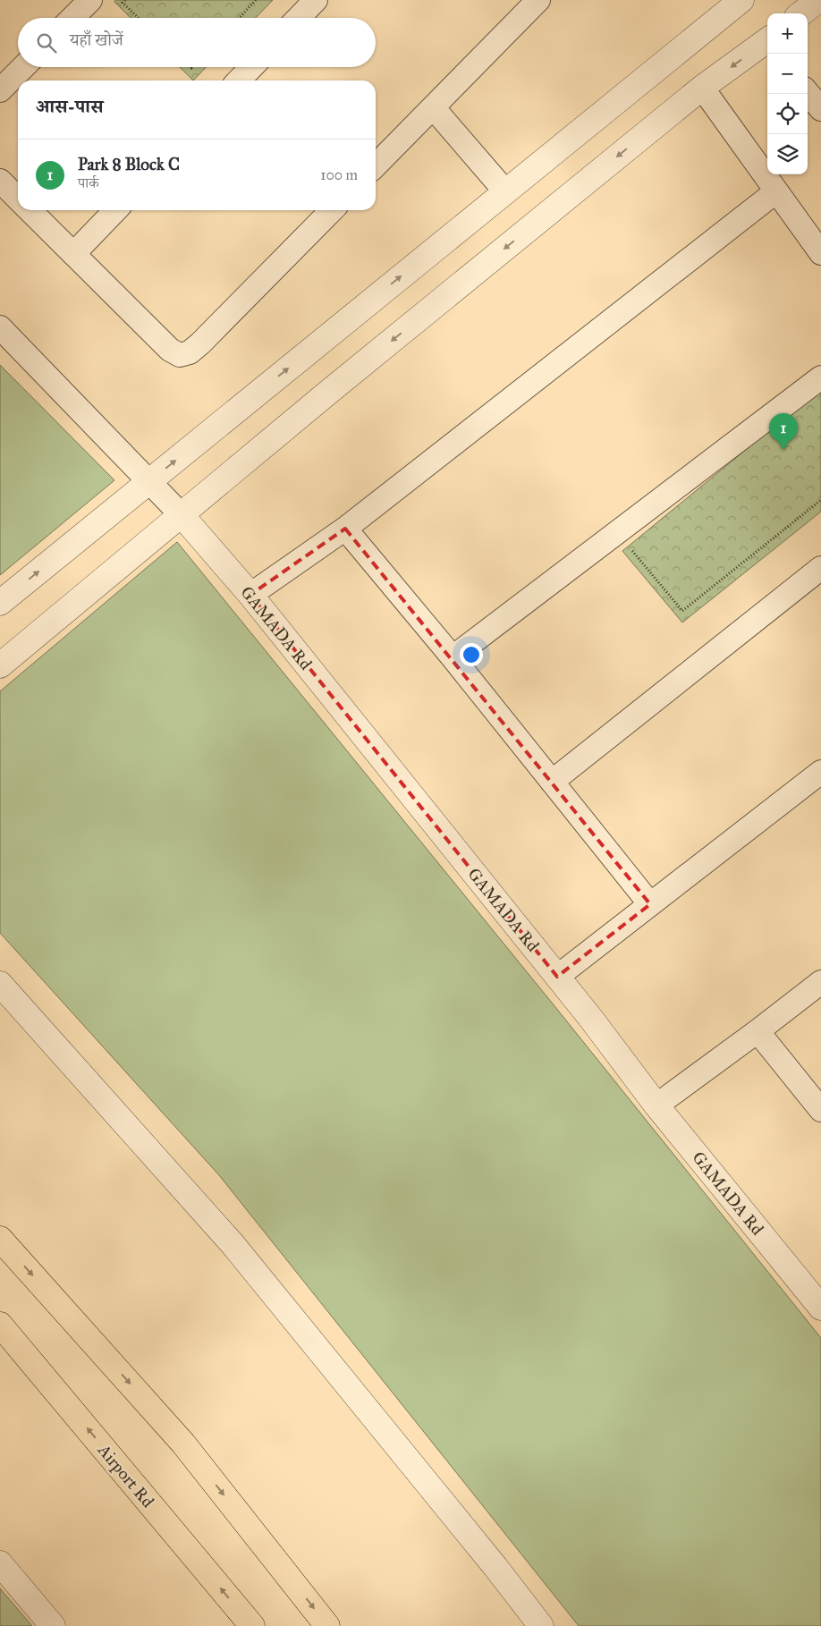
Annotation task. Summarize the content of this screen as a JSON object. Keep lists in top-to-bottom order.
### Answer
{
  "streets": {
    "main road": ["Airport Rd"],
    "street": ["GAMADA Rd"]
  },
  "page": {
    "map_buttons": ["+", "−"],
    "search": "यहाँ खोजें",
    "heading": "आस-पास",
    "list": [
      {
        "mark": "1",
        "name": "Park 8 Block C",
        "note": "पार्क",
        "value": "100 m"
      }
    ],
    "pins": "1"
  }
}
